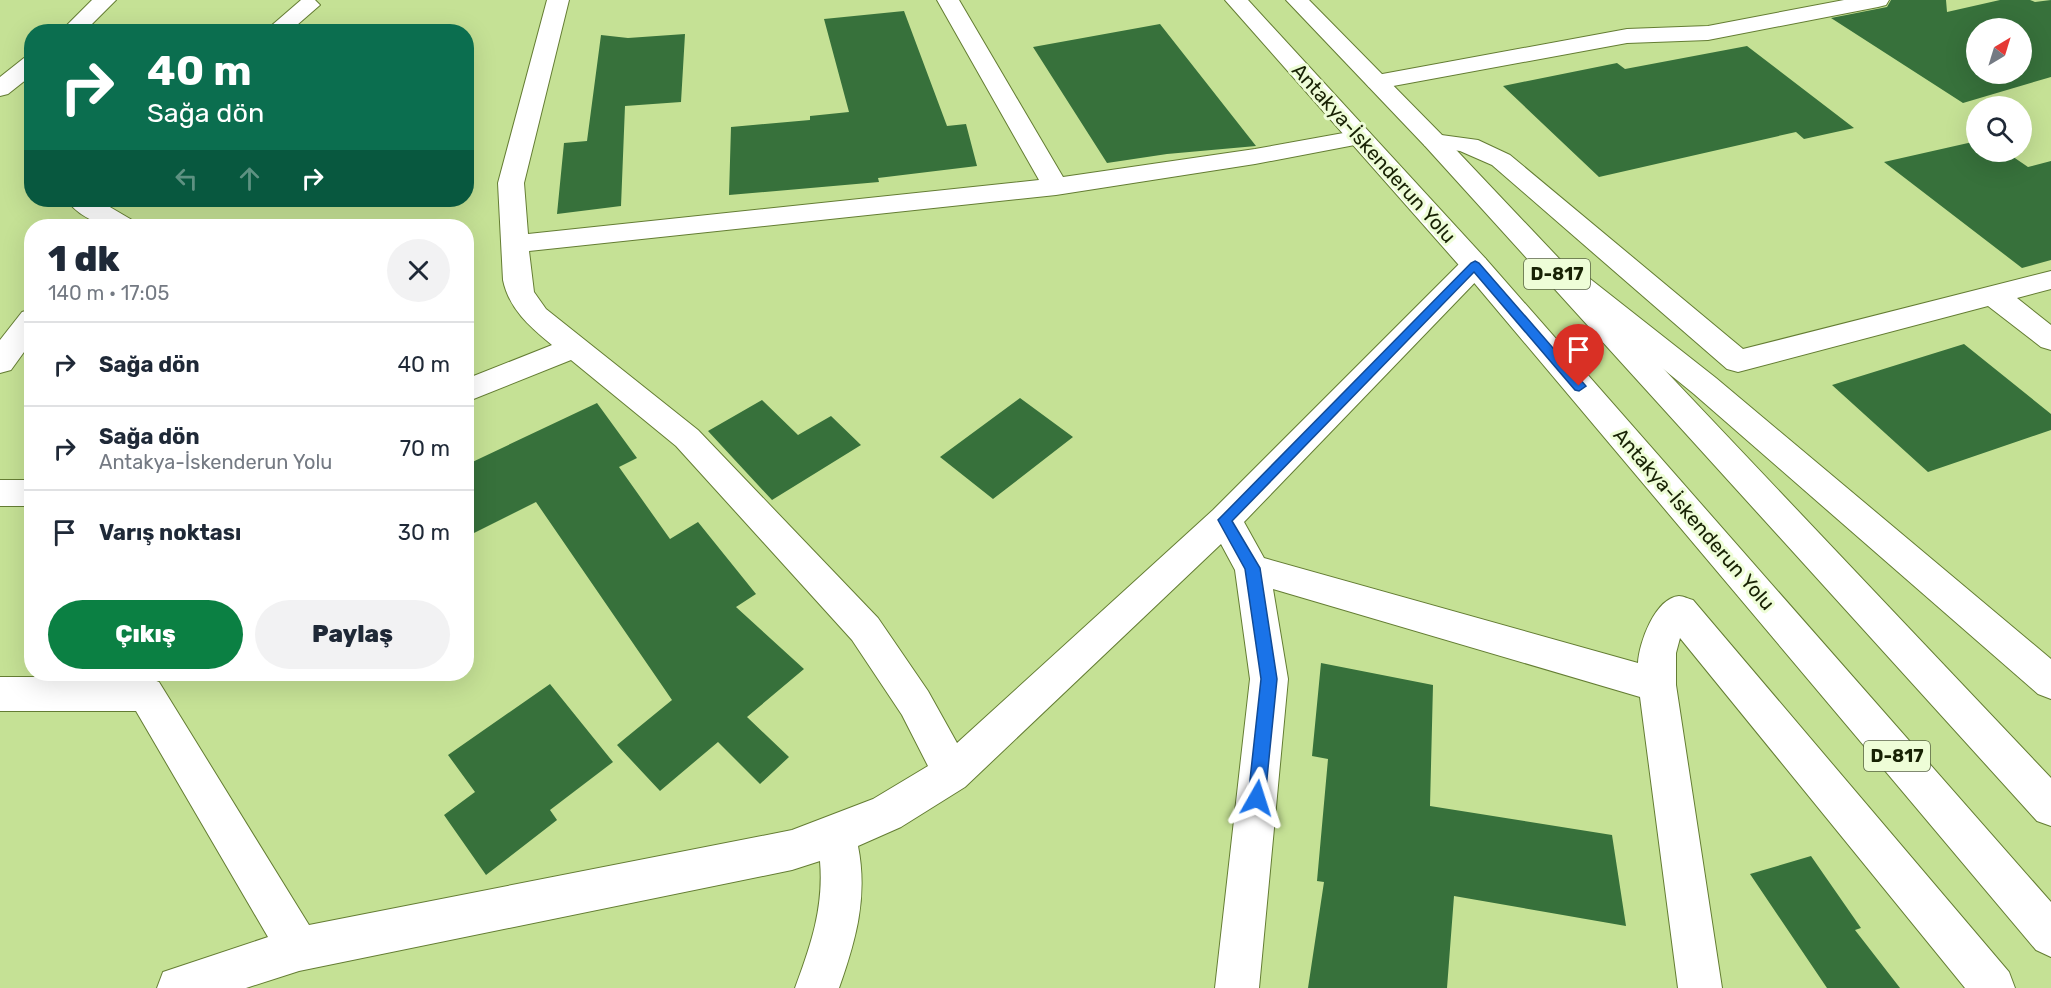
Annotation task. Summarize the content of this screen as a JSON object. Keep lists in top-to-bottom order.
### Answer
{
  "streets": {
    "main road": ["Antakya-İskenderun Yolu", "D-817"]
  },
  "north": "top right",
  "page": {
    "turn": ["40 m", "Sağa dön"],
    "heading": ["1 dk", "140 m · 17:05"],
    "list": [
      {
        "name": "Sağa dön",
        "value": "40 m"
      },
      {
        "name": "Sağa dön",
        "note": "Antakya-İskenderun Yolu",
        "value": "70 m"
      },
      {
        "name": "Varış noktası",
        "value": "30 m"
      }
    ],
    "buttons": ["Çıkış", "Paylaş"]
  }
}
